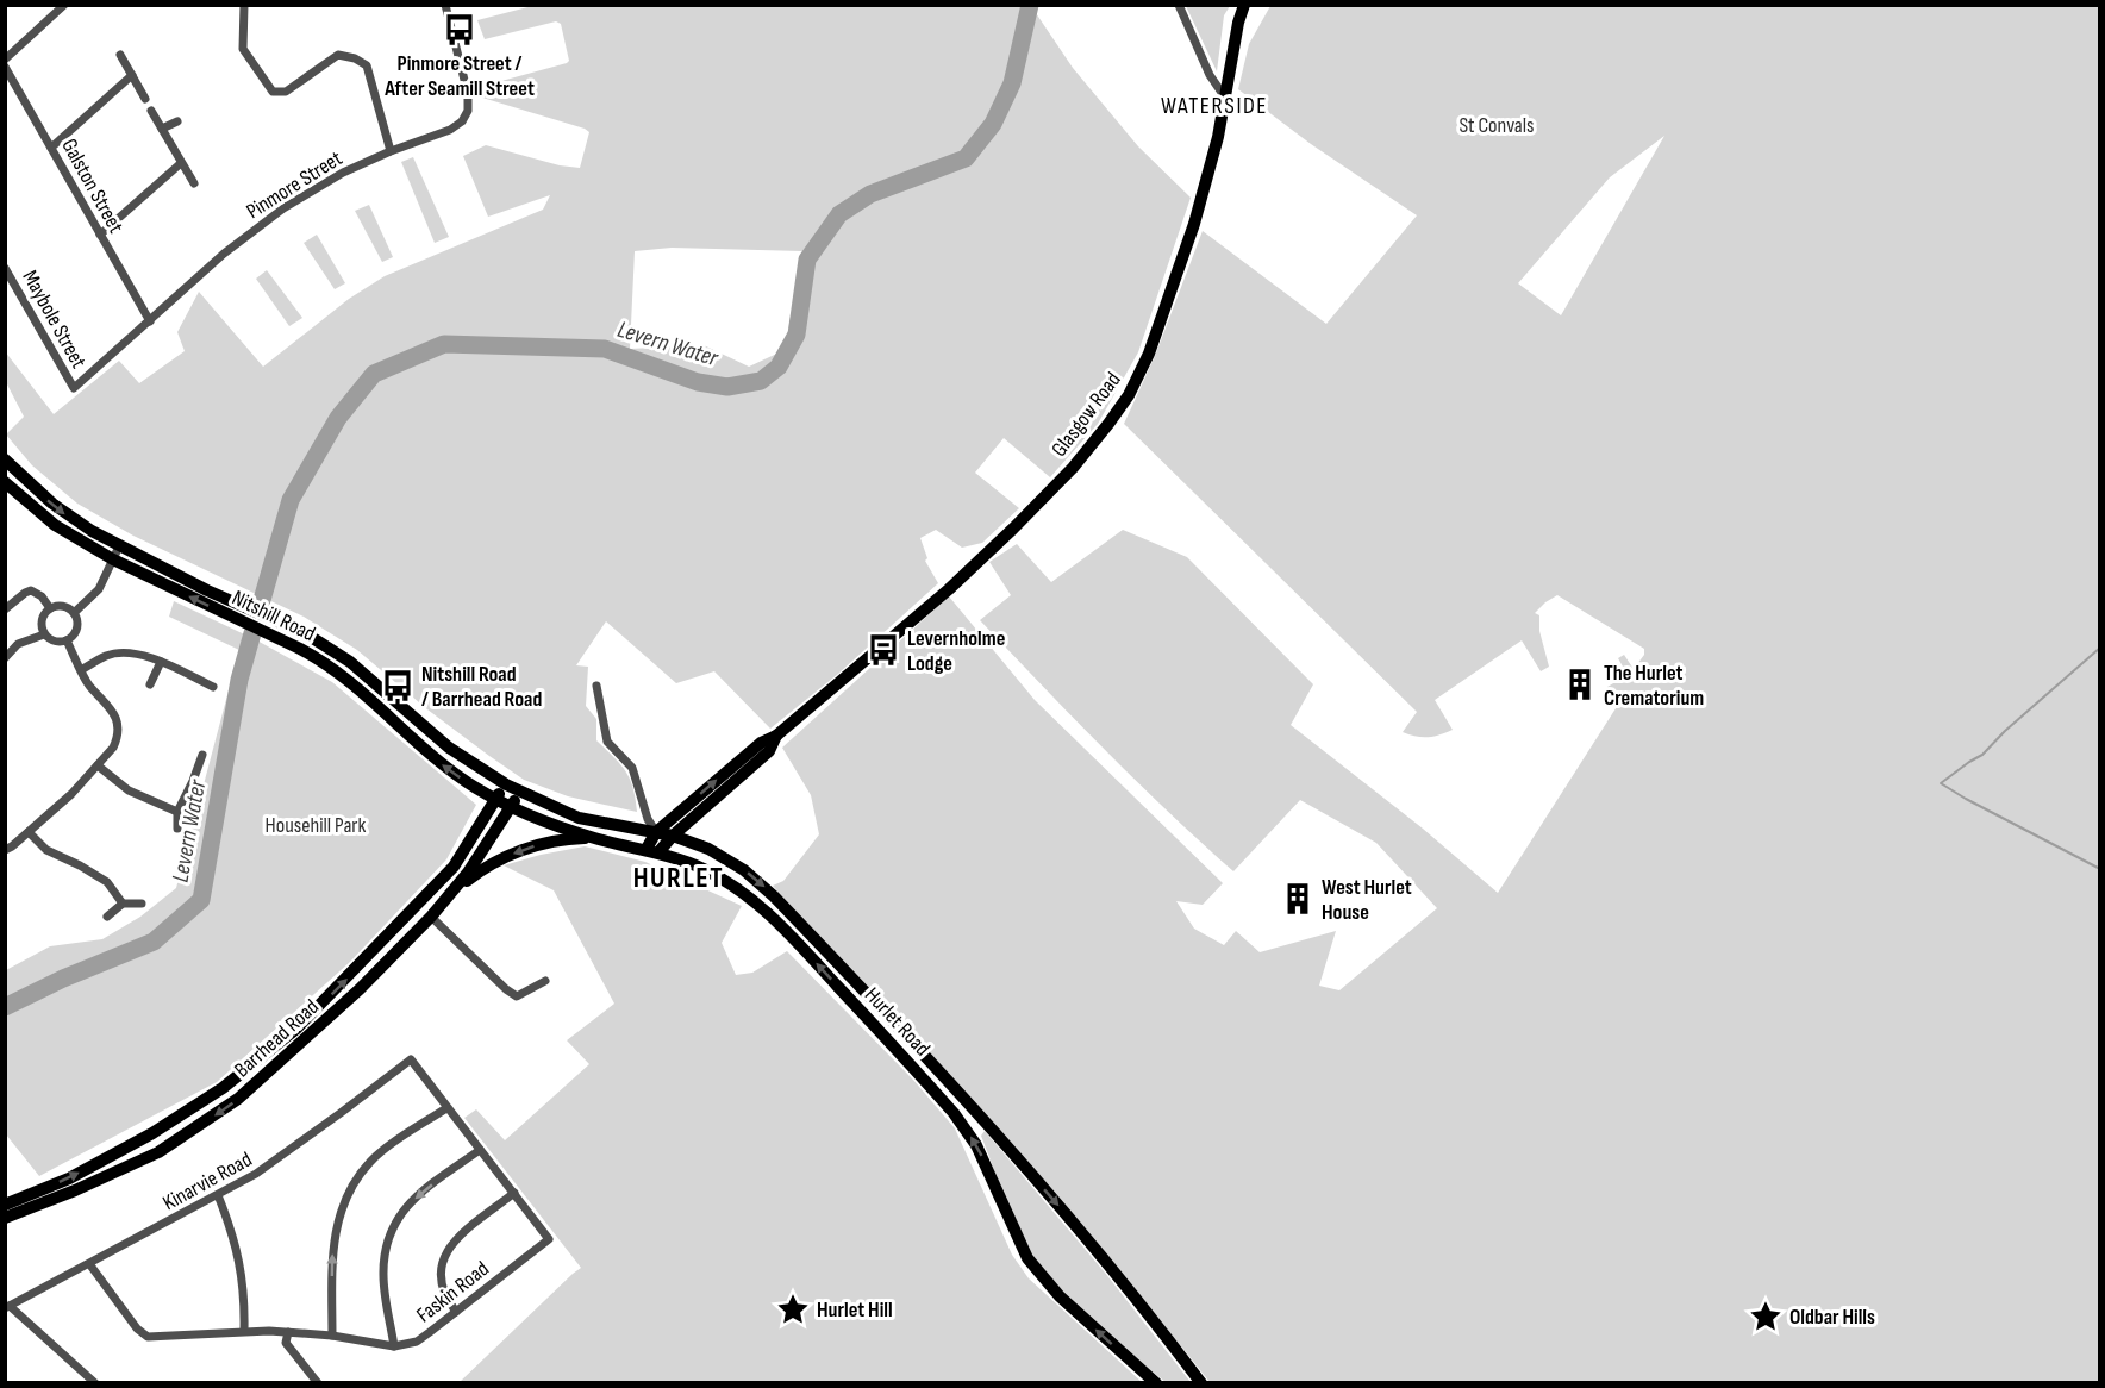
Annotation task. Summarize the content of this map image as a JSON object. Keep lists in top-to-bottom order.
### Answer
{
  "streets": {
    "main road": [
      "Glasgow Road",
      "Nitshill Road",
      "Hurlet Road",
      "Barrhead Road"
    ],
    "street": [
      "Pinmore Street",
      "Galston Street",
      "Maybole Street",
      "Kinarvie Road",
      "Faskin Road"
    ]
  },
  "crossings": [
    ["Pinmore Street", "Galston Street"],
    ["Pinmore Street", "Maybole Street"],
    ["Glasgow Road", "Hurlet Road"],
    ["Nitshill Road", "Hurlet Road"],
    ["Nitshill Road", "Barrhead Road"],
    ["Hurlet Road", "Barrhead Road"],
    ["Kinarvie Road", "Faskin Road"]
  ],
  "districts": ["WATERSIDE", "HURLET"],
  "water": ["Levern Water"],
  "parks": ["St Convals", "Househill Park"],
  "places": {
    "bus stop": ["Pinmore Street / After Seamill Street", "Levernholme Lodge", "Nitshill Road / Barrhead Road"],
    "building": ["The Hurlet Crematorium", "West Hurlet House"],
    "place": ["Hurlet Hill", "Oldbar Hills"]
  }
}
